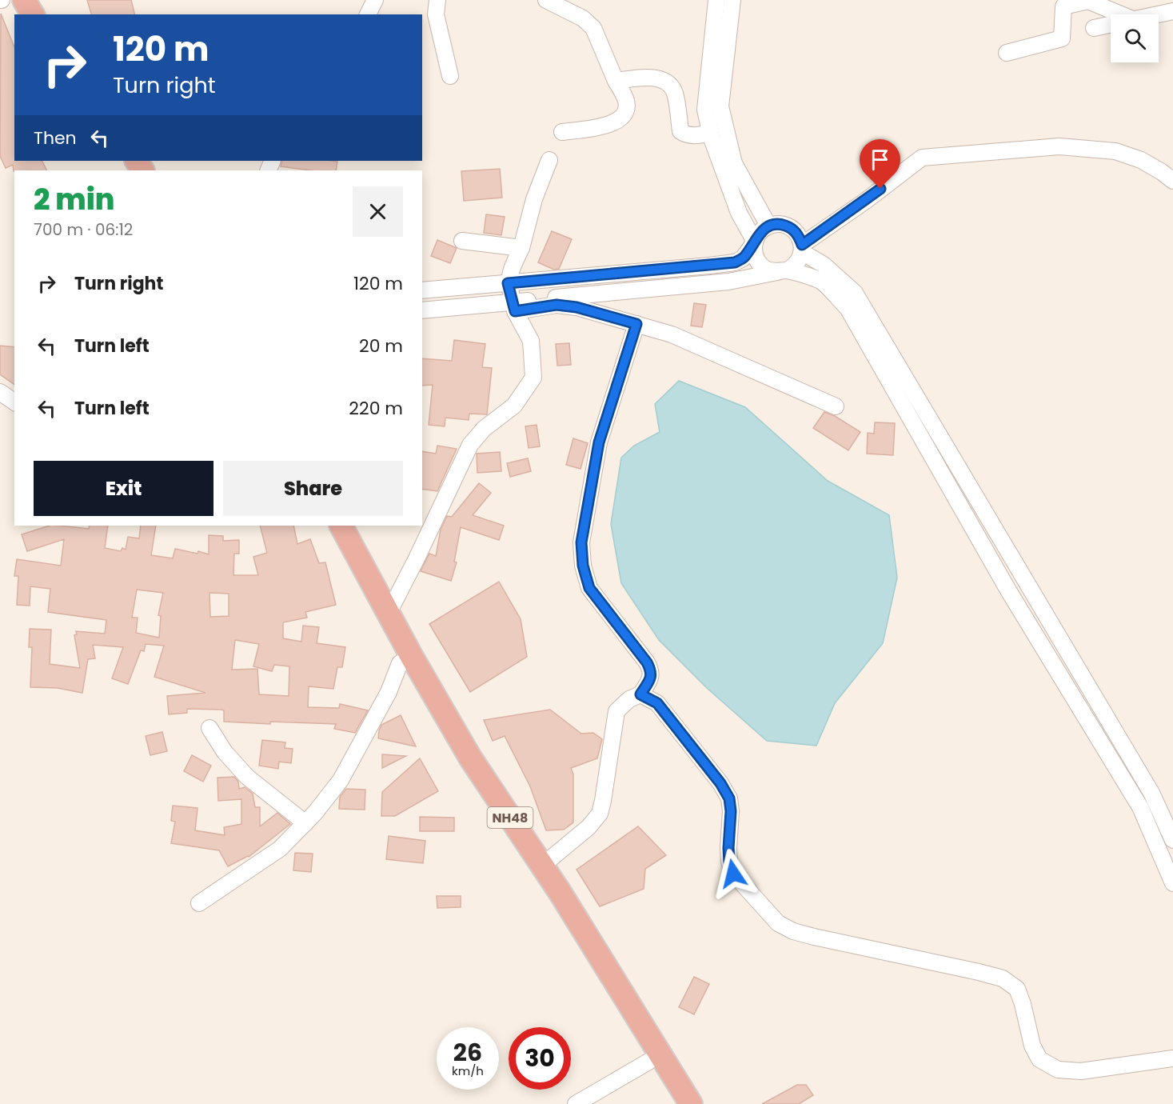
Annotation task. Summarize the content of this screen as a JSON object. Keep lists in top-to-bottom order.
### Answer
{
  "streets": {
    "highway": ["NH48"]
  },
  "page": {
    "turn": ["120 m", "Turn right"],
    "then": "Then",
    "heading": ["2 min", "700 m · 06:12"],
    "list": [
      {
        "name": "Turn right",
        "value": "120 m"
      },
      {
        "name": "Turn left",
        "value": "20 m"
      },
      {
        "name": "Turn left",
        "value": "220 m"
      }
    ],
    "buttons": ["Exit", "Share"],
    "speed": "26 km/h",
    "limit": "30"
  }
}
